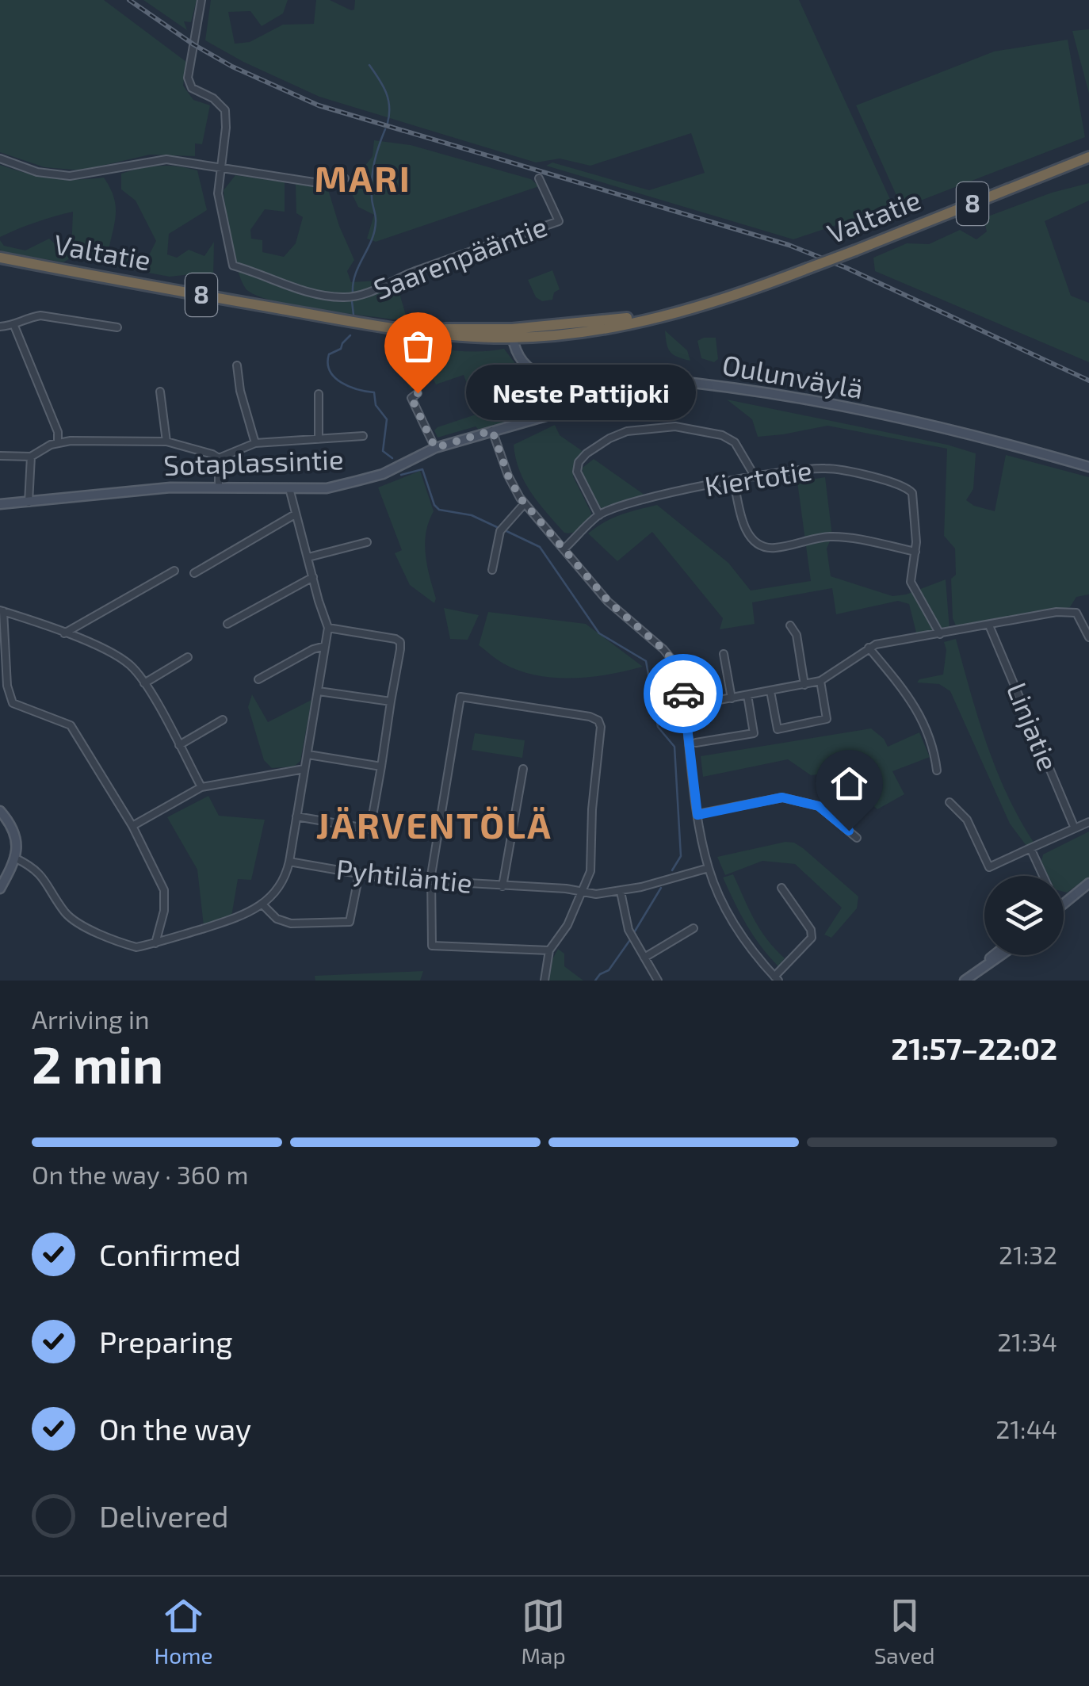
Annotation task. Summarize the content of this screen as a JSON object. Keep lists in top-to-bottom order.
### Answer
{
  "streets": {
    "highway": ["8", "Valtatie"],
    "street": [
      "Saarenpääntie",
      "Oulunväylä",
      "Sotaplassintie",
      "Kiertotie",
      "Linjatie",
      "Pyhtiläntie"
    ]
  },
  "crossings": [
    ["Valtatie", "Oulunväylä"],
    ["Oulunväylä", "Sotaplassintie"]
  ],
  "districts": ["MARI", "JÄRVENTÖLÄ"],
  "places": ["Neste Pattijoki"],
  "page": {
    "bubble": "Neste Pattijoki",
    "heading": ["2 min", "Arriving in", "21:57–22:02"],
    "bar": "On the way · 360 m",
    "list": [
      ["Confirmed", "21:32"],
      ["Preparing", "21:34"],
      ["On the way", "21:44"],
      "Delivered"
    ],
    "tabs": ["Home", "Map", "Saved"]
  }
}
